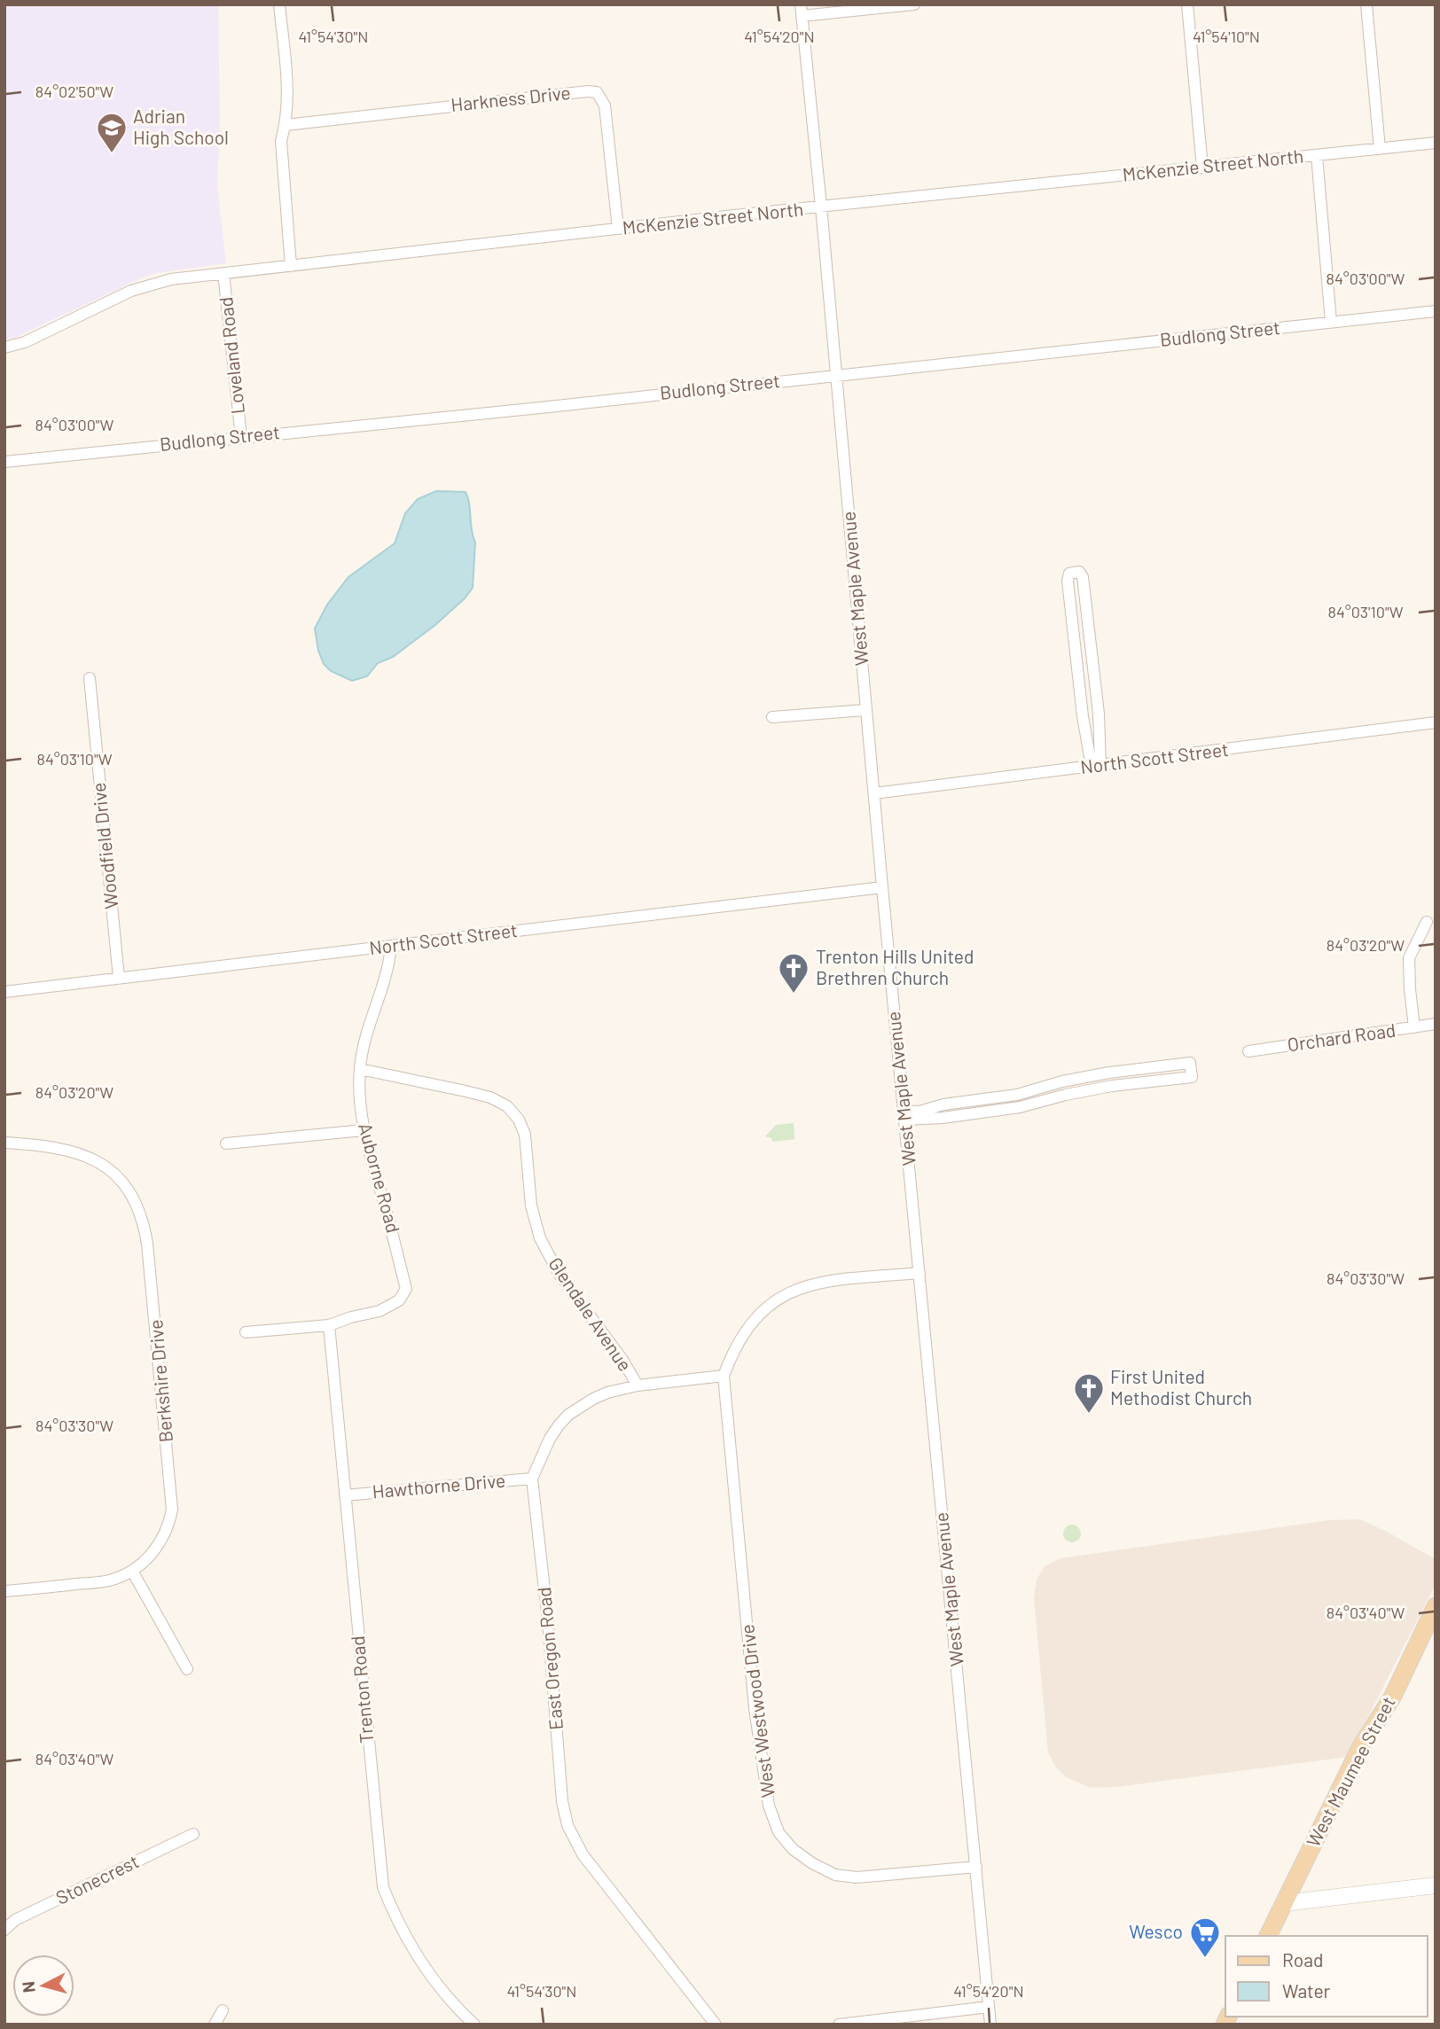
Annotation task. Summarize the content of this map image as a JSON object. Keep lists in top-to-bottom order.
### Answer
{
  "streets": {
    "main road": ["West Maumee Street"],
    "street": [
      "Harkness Drive",
      "McKenzie Street North",
      "Budlong Street",
      "Loveland Road",
      "West Maple Avenue",
      "North Scott Street",
      "Woodfield Drive",
      "Orchard Road",
      "Auborne Road",
      "Glendale Avenue",
      "Berkshire Drive",
      "Hawthorne Drive",
      "East Oregon Road",
      "Trenton Road",
      "West Westwood Drive",
      "Stonecrest"
    ]
  },
  "crossings": [
    ["Harkness Drive", "McKenzie Street North"],
    ["McKenzie Street North", "Loveland Road"],
    ["McKenzie Street North", "West Maple Avenue"],
    ["Budlong Street", "Loveland Road"],
    ["Budlong Street", "West Maple Avenue"],
    ["West Maple Avenue", "North Scott Street"],
    ["West Maple Avenue", "West Westwood Drive"],
    ["North Scott Street", "Woodfield Drive"],
    ["North Scott Street", "Auborne Road"],
    ["Auborne Road", "Glendale Avenue"],
    ["Auborne Road", "Trenton Road"],
    ["Hawthorne Drive", "East Oregon Road"],
    ["Hawthorne Drive", "Trenton Road"]
  ],
  "places": {
    "school or university": ["Adrian High School"],
    "church": ["Trenton Hills United Brethren Church", "First United Methodist Church"],
    "supermarket": ["Wesco"]
  },
  "legend": ["Road", "Water"],
  "north": "left",
  "coordinates": [
    "41°54'30\"N",
    "41°54'20\"N",
    "41°54'10\"N",
    "84°02'50\"W",
    "84°03'00\"W",
    "84°03'10\"W",
    "84°03'20\"W",
    "84°03'30\"W",
    "84°03'40\"W"
  ]
}
